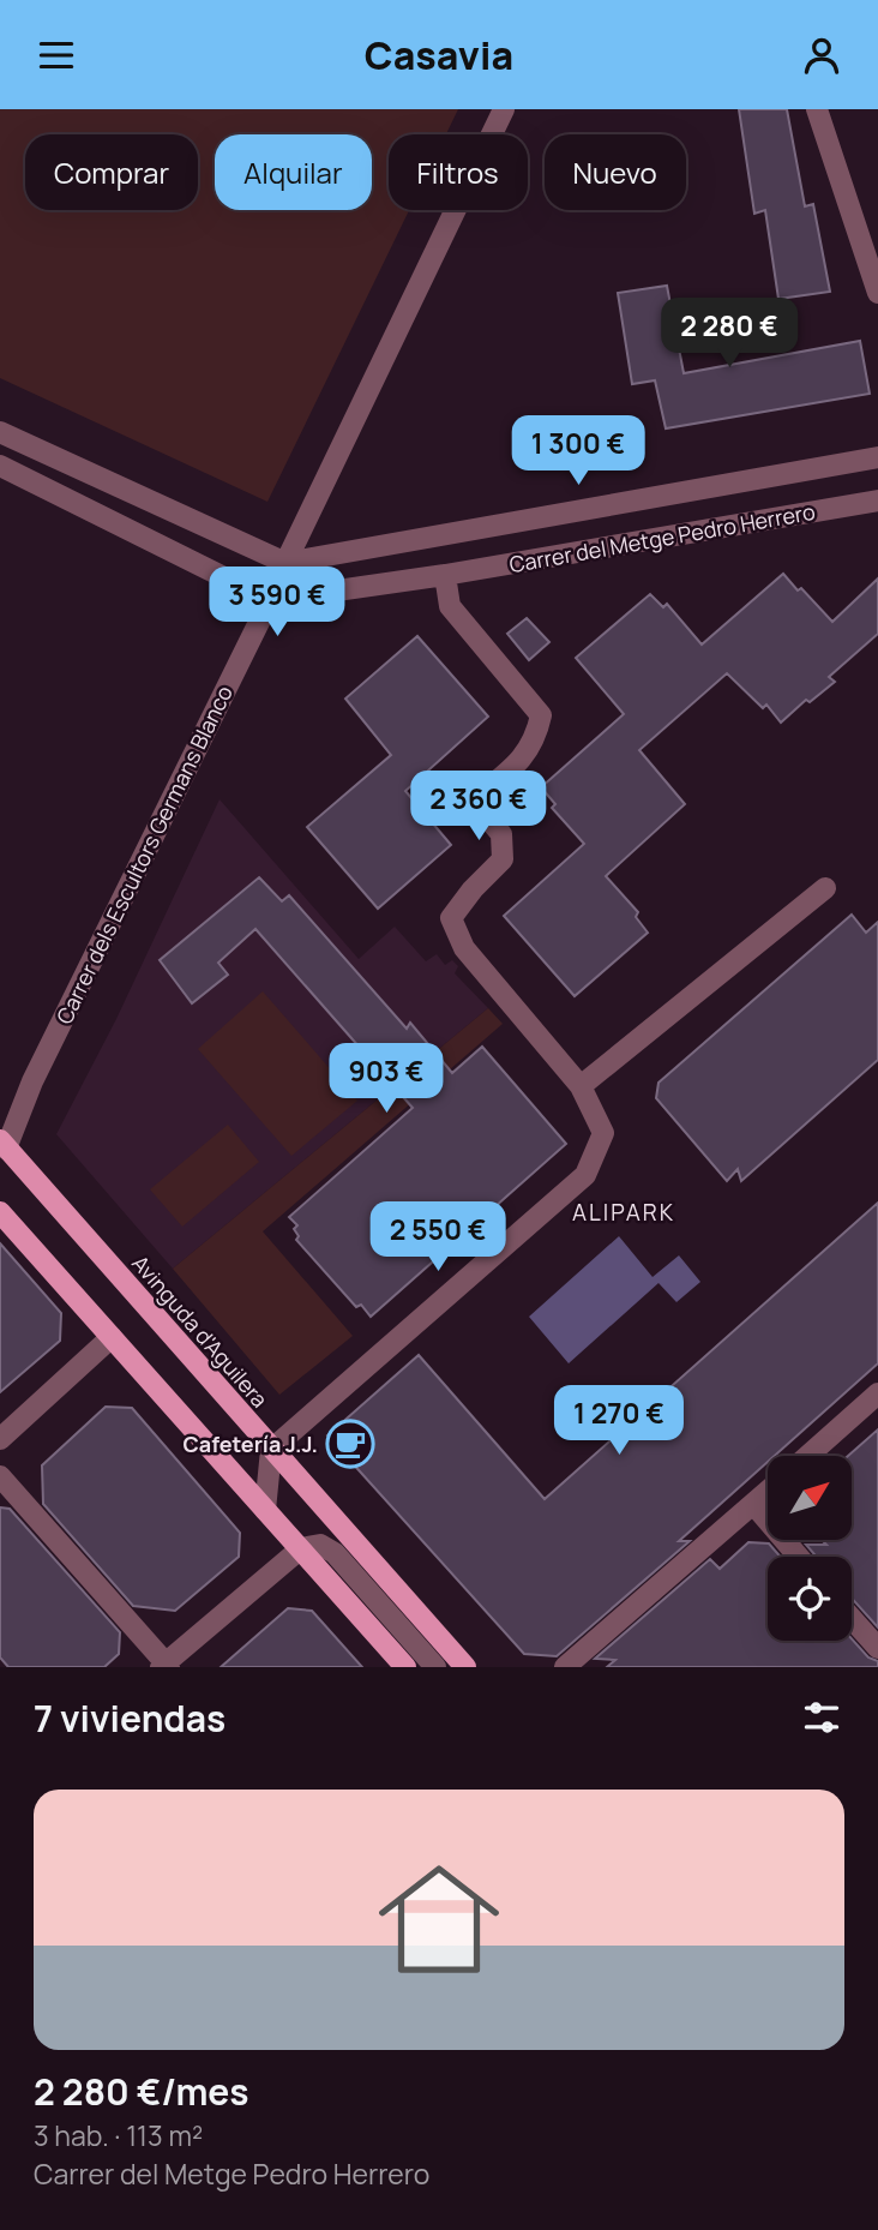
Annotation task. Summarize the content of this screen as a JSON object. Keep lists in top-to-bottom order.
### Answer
{
  "streets": {
    "main road": ["Avinguda d'Aguilera"],
    "street": ["Carrer del Metge Pedro Herrero", "Carrer dels Escultors Germans Blanco"]
  },
  "crossings": [
    ["Carrer del Metge Pedro Herrero", "Carrer dels Escultors Germans Blanco"],
    ["Carrer dels Escultors Germans Blanco", "Avinguda d'Aguilera"]
  ],
  "districts": ["ALIPARK"],
  "places": {
    "cafe": ["Cafetería J.J."]
  },
  "north": "top right",
  "page": {
    "header": "Casavia",
    "chip": [
      "Comprar",
      "Alquilar",
      "Filtros",
      "Nuevo"
    ],
    "price": [
      "2 280 €",
      "1 300 €",
      "3 590 €",
      "2 360 €",
      "903 €",
      "2 550 €",
      "1 270 €"
    ],
    "heading": "7 viviendas",
    "list": [
      {
        "name": "2 280 €/mes",
        "note": "3 hab. · 113 m² · Carrer del Metge Pedro Herrero"
      }
    ]
  }
}
